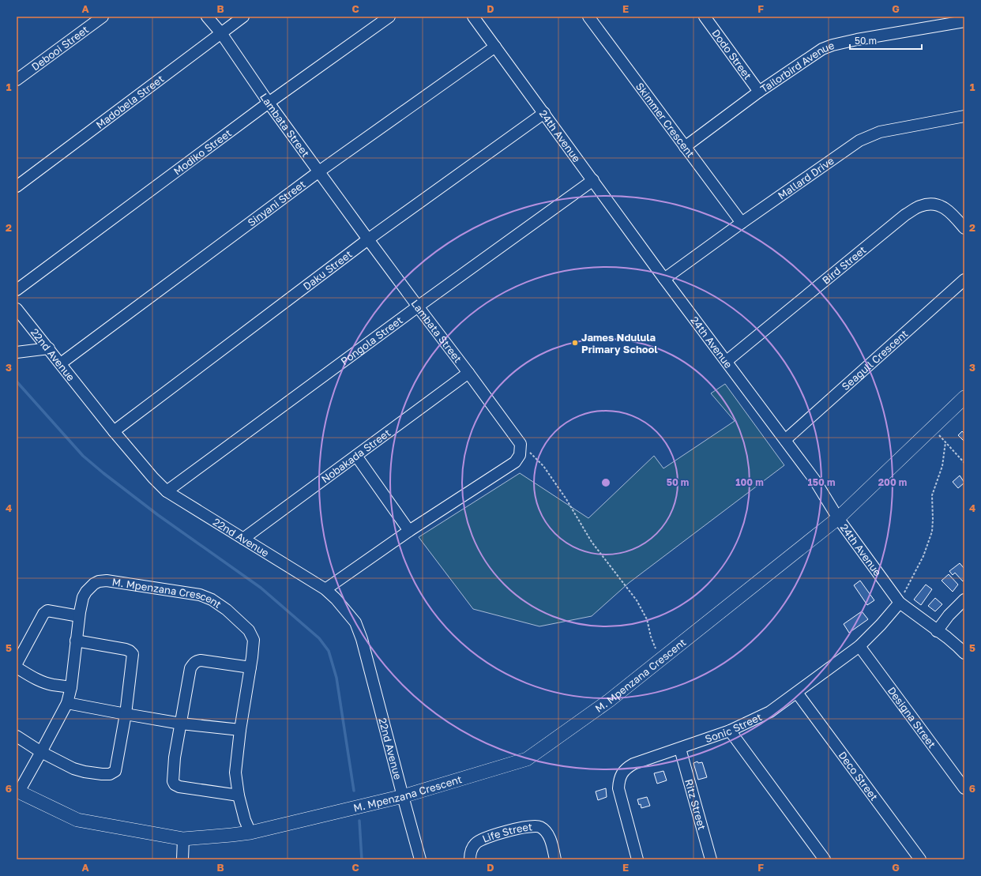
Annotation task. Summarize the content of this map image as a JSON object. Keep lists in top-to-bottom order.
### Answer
{
  "streets": {
    "main road": ["M. Mpenzana Crescent"],
    "street": [
      "Debooi Street",
      "Dodo Street",
      "Tailorbird Avenue",
      "Madobela Street",
      "Skimmer Crescent",
      "Lambata Street",
      "24th Avenue",
      "Modiko Street",
      "Mallard Drive",
      "Sinyani Street",
      "Bird Street",
      "Daku Street",
      "Pongola Street",
      "22nd Avenue",
      "Seagull Crescent",
      "Nobakada Street",
      "Designa Street",
      "Sonic Street",
      "Deco Street",
      "Ritz Street",
      "Life Street"
    ]
  },
  "crossings": [
    ["Dodo Street", "Tailorbird Avenue"],
    ["Tailorbird Avenue", "Skimmer Crescent"],
    ["Madobela Street", "Lambata Street"],
    ["Skimmer Crescent", "Mallard Drive"],
    ["Lambata Street", "Modiko Street"],
    ["Lambata Street", "Sinyani Street"],
    ["Lambata Street", "Daku Street"],
    ["Lambata Street", "Pongola Street"],
    ["Lambata Street", "Nobakada Street"],
    ["24th Avenue", "Mallard Drive"],
    ["24th Avenue", "Sinyani Street"],
    ["24th Avenue", "Bird Street"],
    ["24th Avenue", "Daku Street"],
    ["24th Avenue", "Pongola Street"],
    ["24th Avenue", "Seagull Crescent"],
    ["24th Avenue", "M. Mpenzana Crescent"],
    ["24th Avenue", "Sonic Street"],
    ["Sinyani Street", "22nd Avenue"],
    ["Daku Street", "22nd Avenue"],
    ["Pongola Street", "22nd Avenue"],
    ["22nd Avenue", "Nobakada Street"],
    ["22nd Avenue", "M. Mpenzana Crescent"],
    ["Designa Street", "Sonic Street"],
    ["Sonic Street", "Deco Street"],
    ["Sonic Street", "Ritz Street"]
  ],
  "places": ["James Ndulula Primary School"],
  "scale_bar": "50 m",
  "grid": {
    "columns": [
      "A",
      "B",
      "C",
      "D",
      "E",
      "F",
      "G"
    ],
    "rows": [
      "1",
      "2",
      "3",
      "4",
      "5",
      "6"
    ]
  },
  "rings": [
    "50 m",
    "100 m",
    "150 m",
    "200 m"
  ]
}
